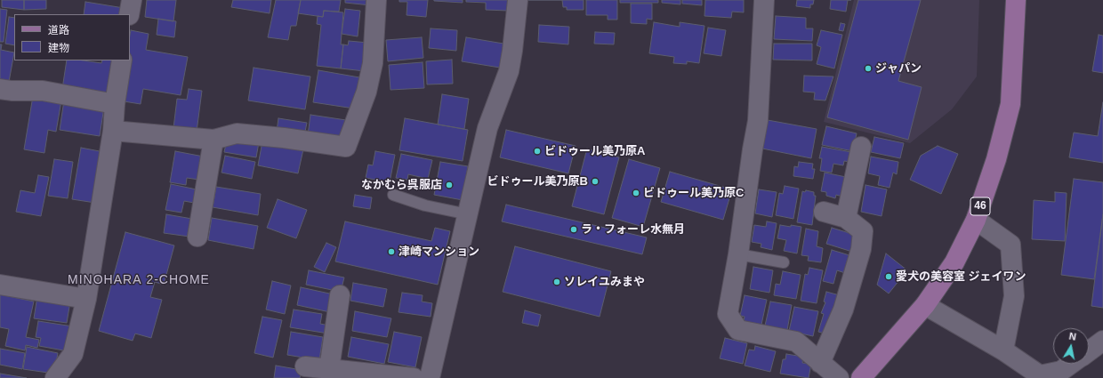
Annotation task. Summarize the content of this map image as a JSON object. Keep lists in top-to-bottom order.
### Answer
{
  "streets": {
    "main road": ["46"]
  },
  "districts": ["MINOHARA 2-CHOME"],
  "places": [
    "ジャパン",
    "ビドゥール美乃原A",
    "ビドゥール美乃原B",
    "なかむら呉服店",
    "ビドゥール美乃原C",
    "ラ・フォーレ水無月",
    "津崎マンション",
    "愛犬の美容室 ジェイワン",
    "ソレイユみまや"
  ],
  "legend": ["道路", "建物"],
  "north": "top"
}
